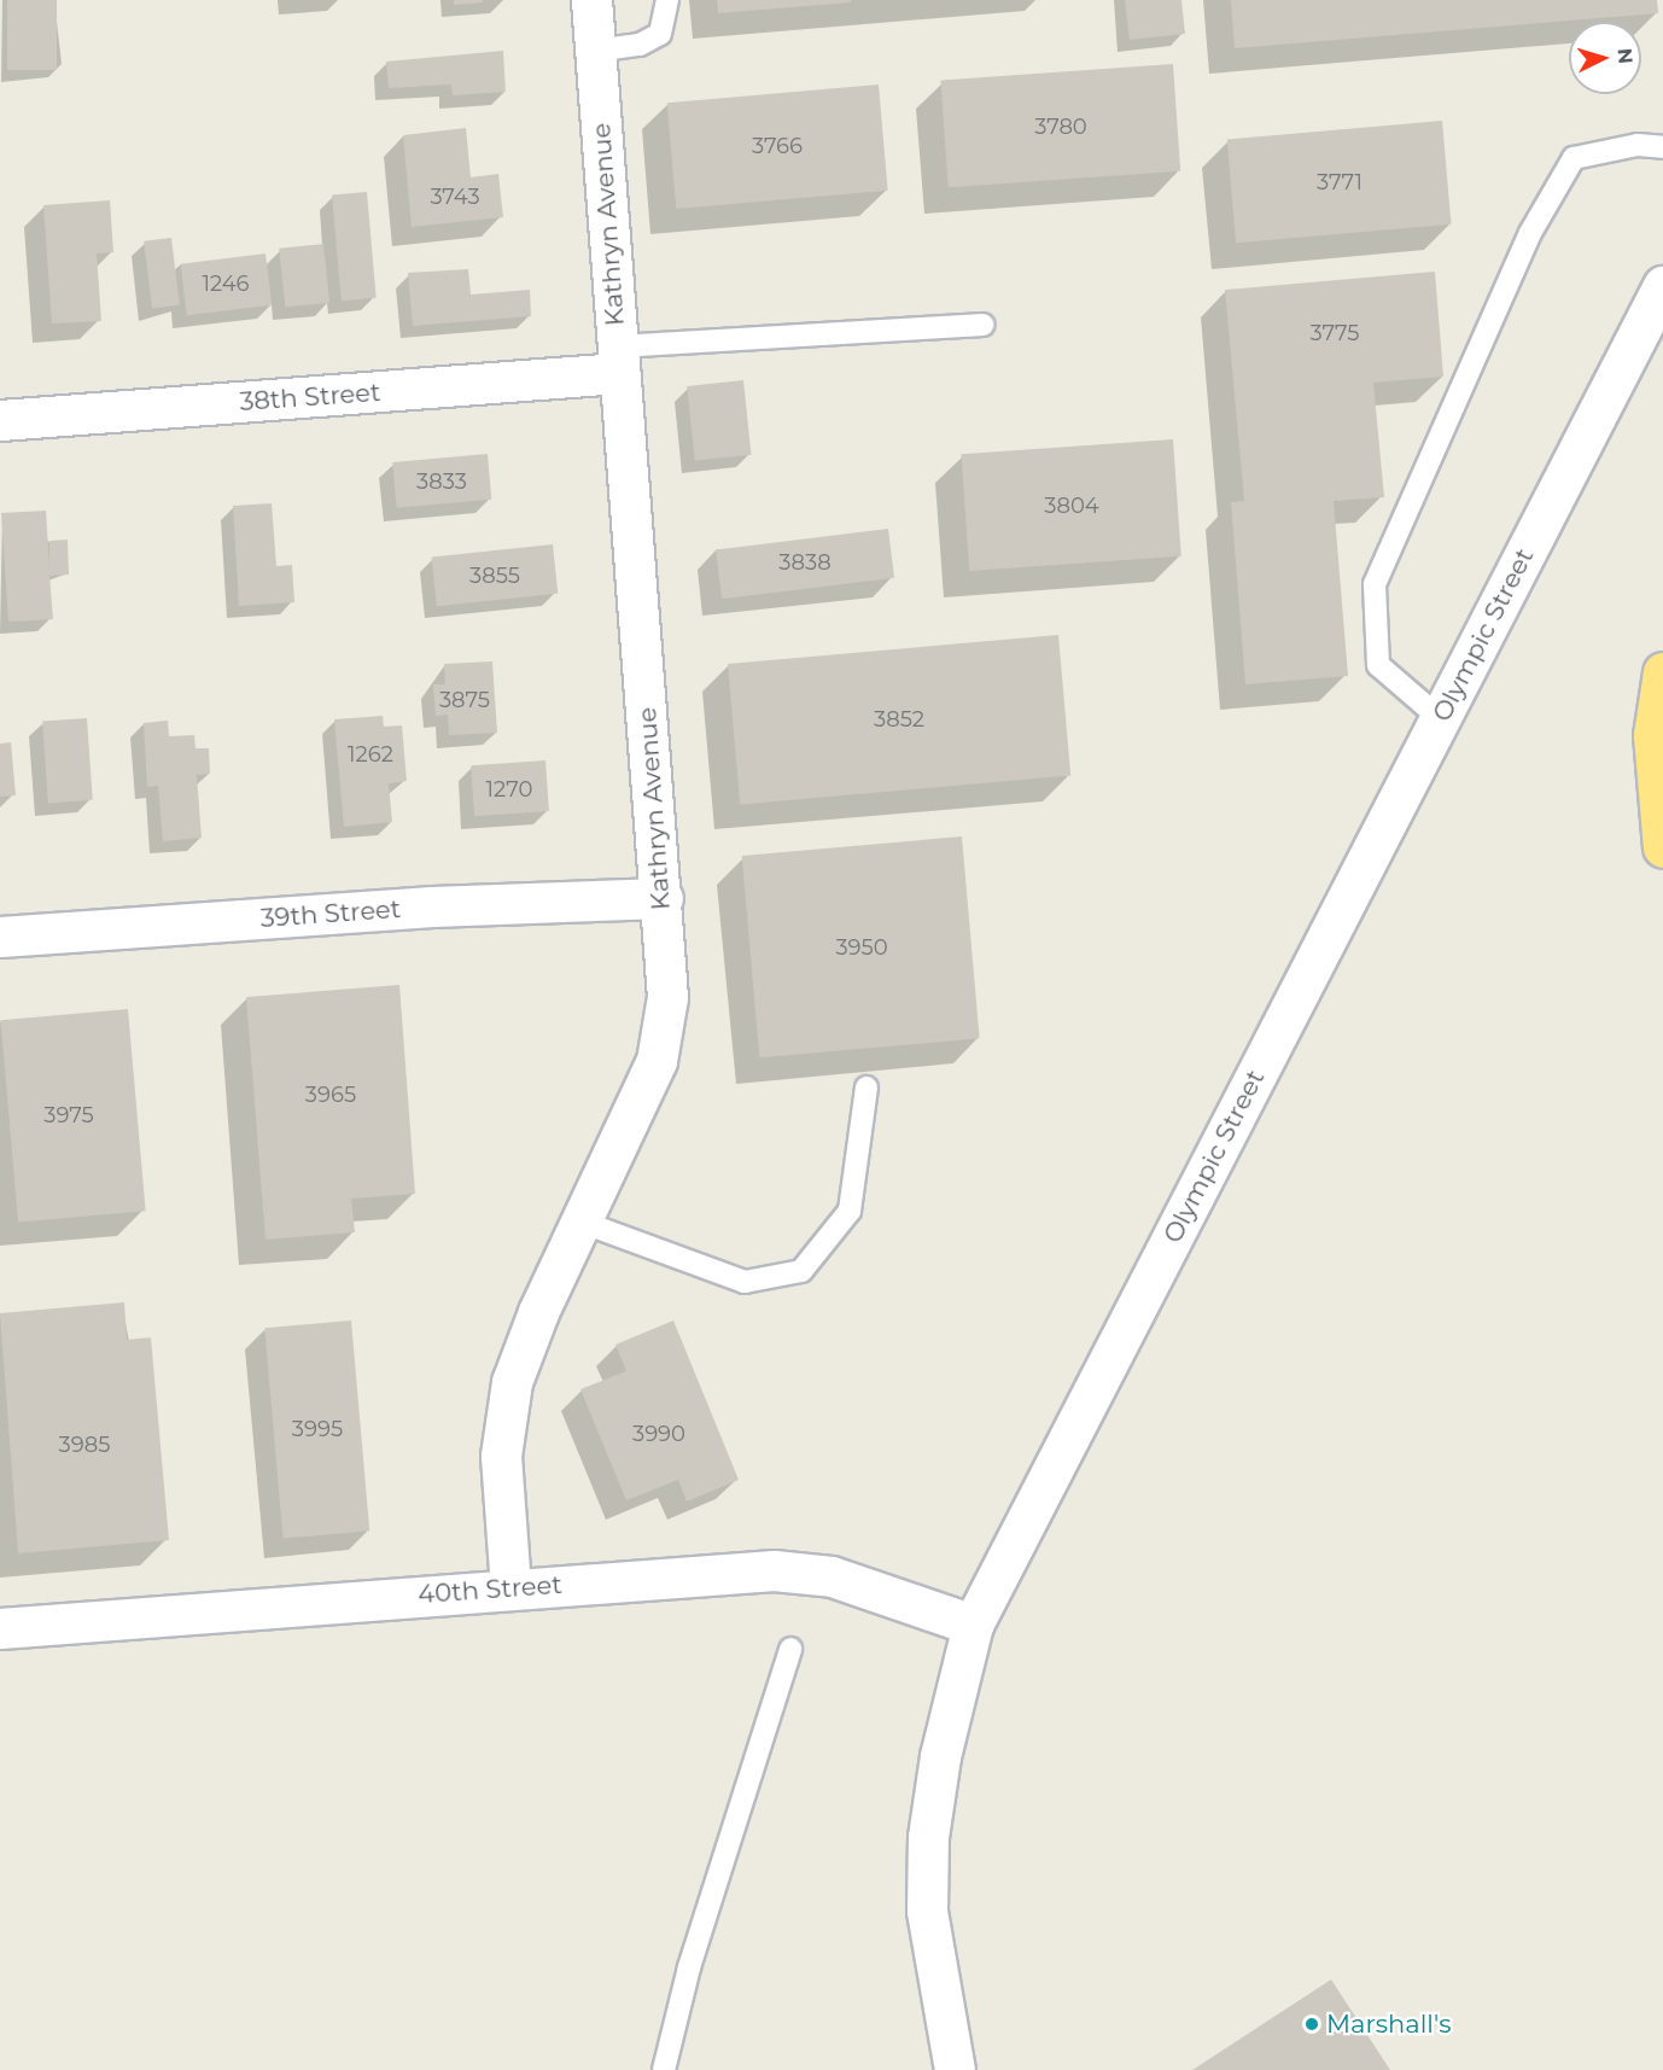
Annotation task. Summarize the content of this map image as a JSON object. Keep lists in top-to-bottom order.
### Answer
{
  "streets": {
    "street": [
      "Kathryn Avenue",
      "38th Street",
      "Olympic Street",
      "39th Street",
      "40th Street"
    ]
  },
  "crossings": [
    ["Kathryn Avenue", "38th Street"],
    ["Kathryn Avenue", "39th Street"],
    ["Kathryn Avenue", "40th Street"],
    ["Olympic Street", "40th Street"]
  ],
  "places": ["Marshall's"],
  "house_numbers": [
    "3780",
    "3766",
    "3771",
    "3743",
    "1246",
    "3775",
    "3833",
    "3804",
    "3838",
    "3855",
    "3875",
    "3852",
    "1262",
    "1270",
    "3950",
    "3965",
    "3975",
    "3995",
    "3990",
    "3985"
  ],
  "north": "right"
}
